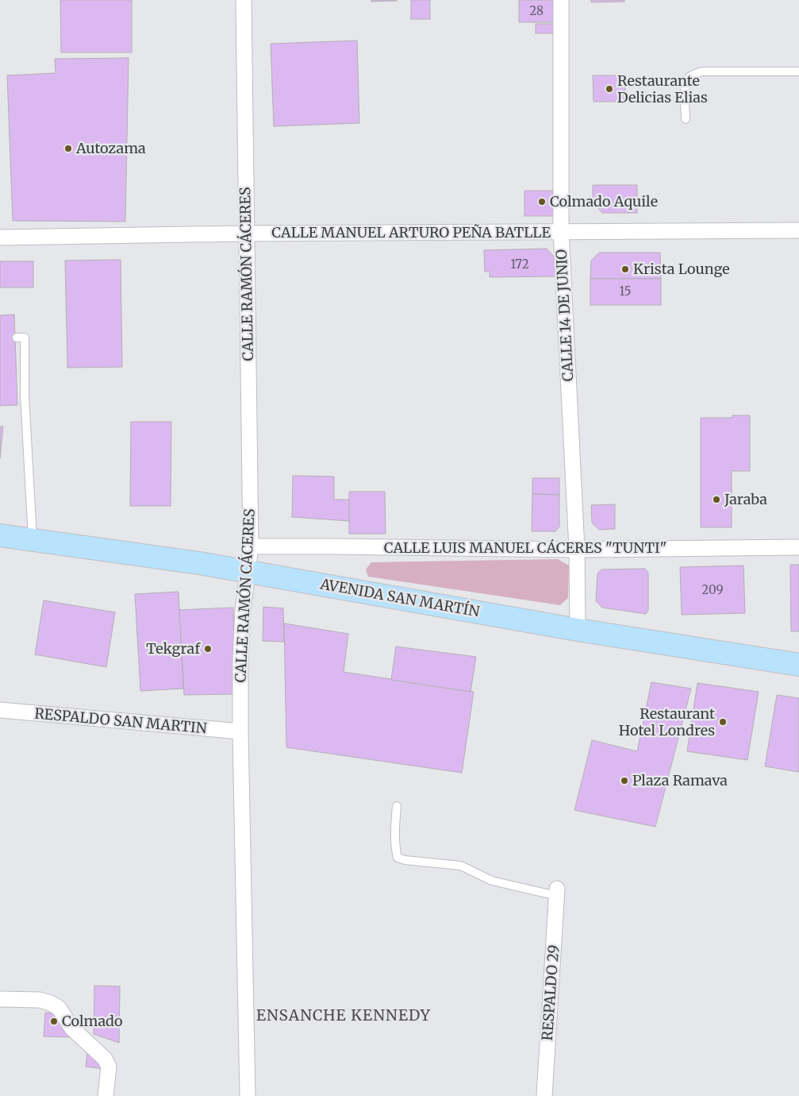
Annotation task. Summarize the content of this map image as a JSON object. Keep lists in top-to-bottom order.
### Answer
{
  "streets": {
    "main road": ["AVENIDA SAN MARTÍN"],
    "street": [
      "CALLE MANUEL ARTURO PEÑA BATLLE",
      "CALLE RAMÓN CÁCERES",
      "CALLE 14 DE JUNIO",
      "CALLE LUIS MANUEL CÁCERES \"TUNTI\"",
      "RESPALDO SAN MARTIN",
      "RESPALDO 29"
    ]
  },
  "crossings": [
    ["CALLE MANUEL ARTURO PEÑA BATLLE", "CALLE RAMÓN CÁCERES"],
    ["CALLE MANUEL ARTURO PEÑA BATLLE", "CALLE 14 DE JUNIO"],
    ["CALLE RAMÓN CÁCERES", "CALLE LUIS MANUEL CÁCERES \"TUNTI\""],
    ["CALLE RAMÓN CÁCERES", "AVENIDA SAN MARTÍN"],
    ["CALLE RAMÓN CÁCERES", "RESPALDO SAN MARTIN"],
    ["CALLE 14 DE JUNIO", "CALLE LUIS MANUEL CÁCERES \"TUNTI\""],
    ["CALLE 14 DE JUNIO", "AVENIDA SAN MARTÍN"]
  ],
  "districts": ["ENSANCHE KENNEDY"],
  "places": [
    "Restaurante Delicias Elias",
    "Autozama",
    "Colmado Aquile",
    "Krista Lounge",
    "Jaraba",
    "Tekgraf",
    "Restaurant Hotel Londres",
    "Plaza Ramava",
    "Colmado"
  ],
  "house_numbers": [
    "28",
    "172",
    "15",
    "209"
  ]
}
